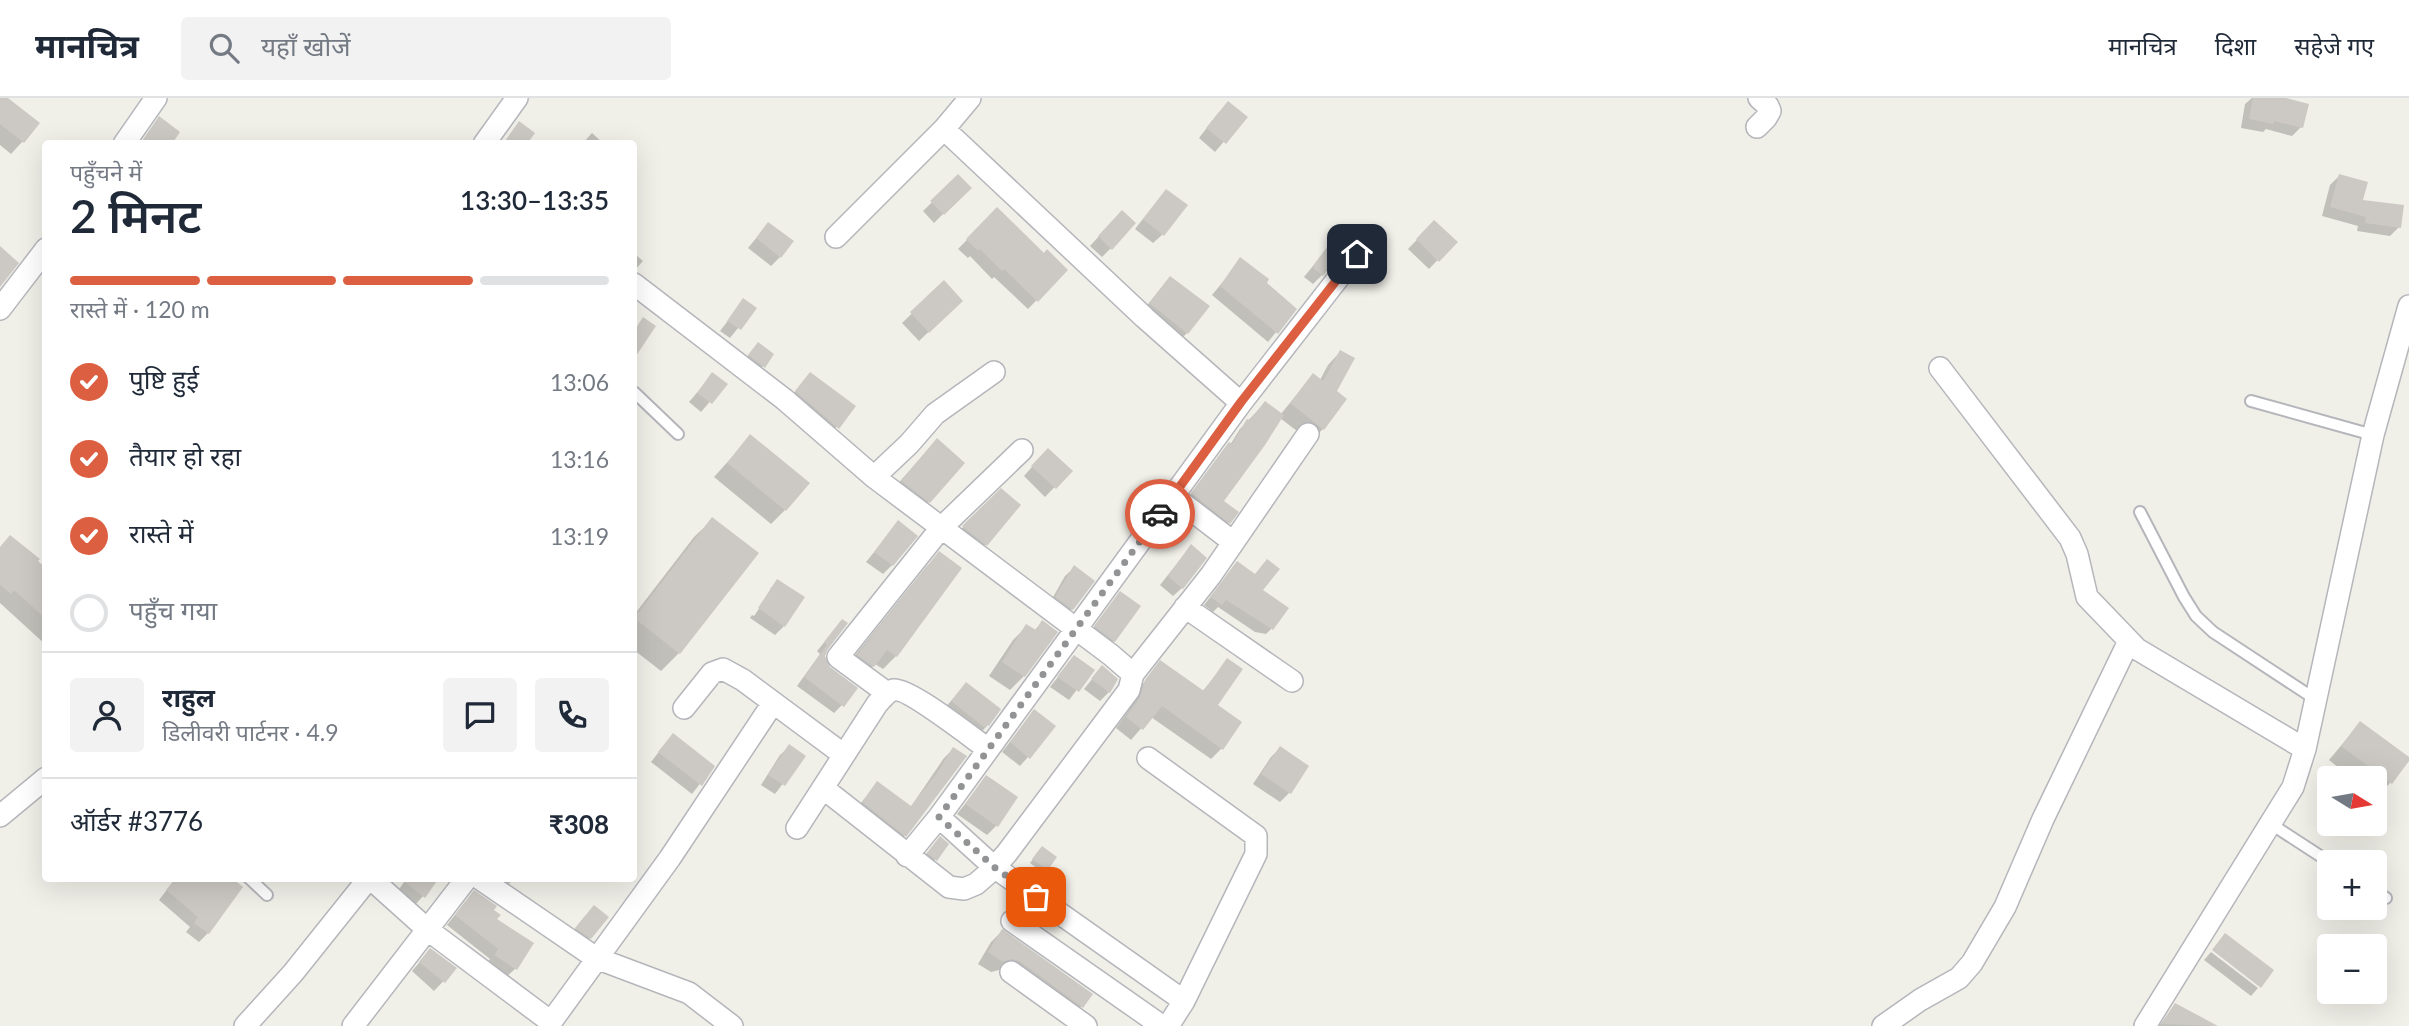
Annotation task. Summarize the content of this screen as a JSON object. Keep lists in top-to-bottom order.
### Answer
{
  "north": "right",
  "page": {
    "header": "मानचित्र",
    "search": "यहाँ खोजें",
    "nav": ["मानचित्र", "दिशा", "सहेजे गए"],
    "heading": ["2 मिनट", "पहुँचने में", "13:30–13:35"],
    "panel": [
      "राहुल",
      "डिलीवरी पार्टनर · 4.9",
      "ऑर्डर #3776",
      "₹308"
    ],
    "bar": "रास्ते में · 120 m",
    "list": [
      ["पुष्टि हुई", "13:06"],
      ["तैयार हो रहा", "13:16"],
      ["रास्ते में", "13:19"],
      "पहुँच गया"
    ],
    "map_buttons": ["+", "−"]
  }
}
